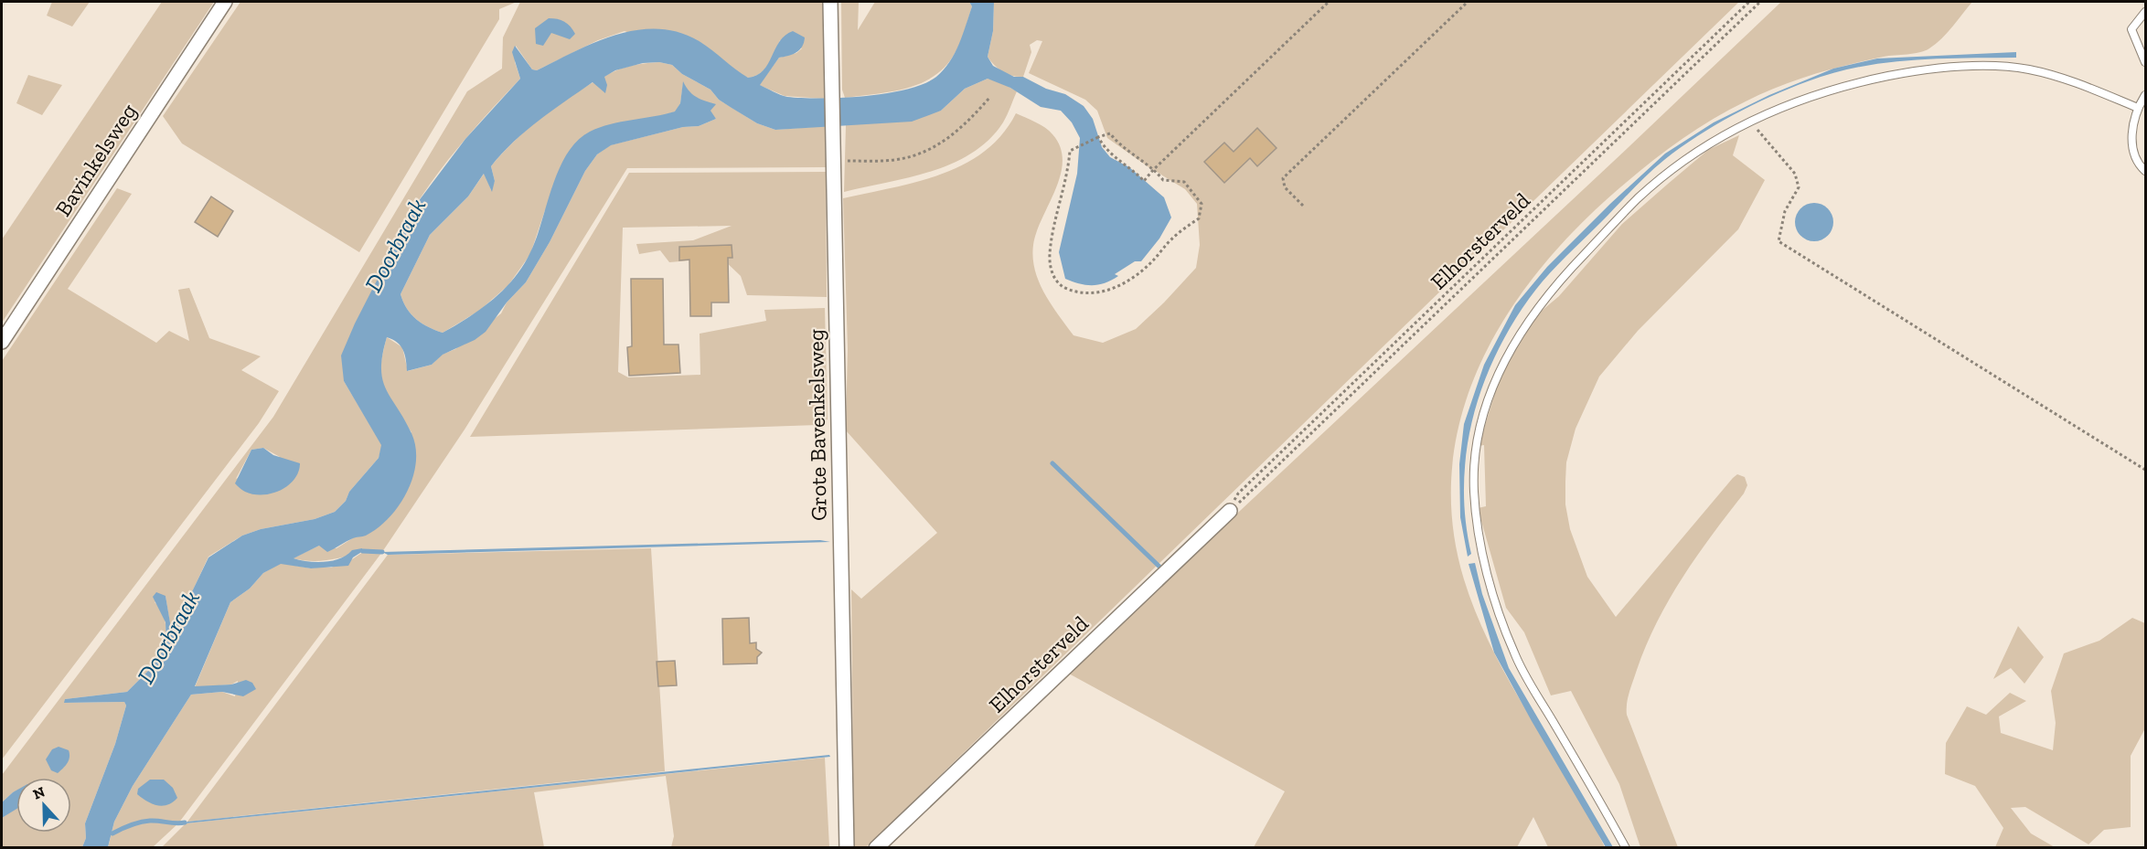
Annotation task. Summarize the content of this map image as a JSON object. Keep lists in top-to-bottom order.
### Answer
{
  "streets": {
    "street": ["Bavinkelsweg", "Elhorsterveld", "Grote Bavenkelsweg"]
  },
  "water": ["Doorbraak"],
  "north": "top"
}
